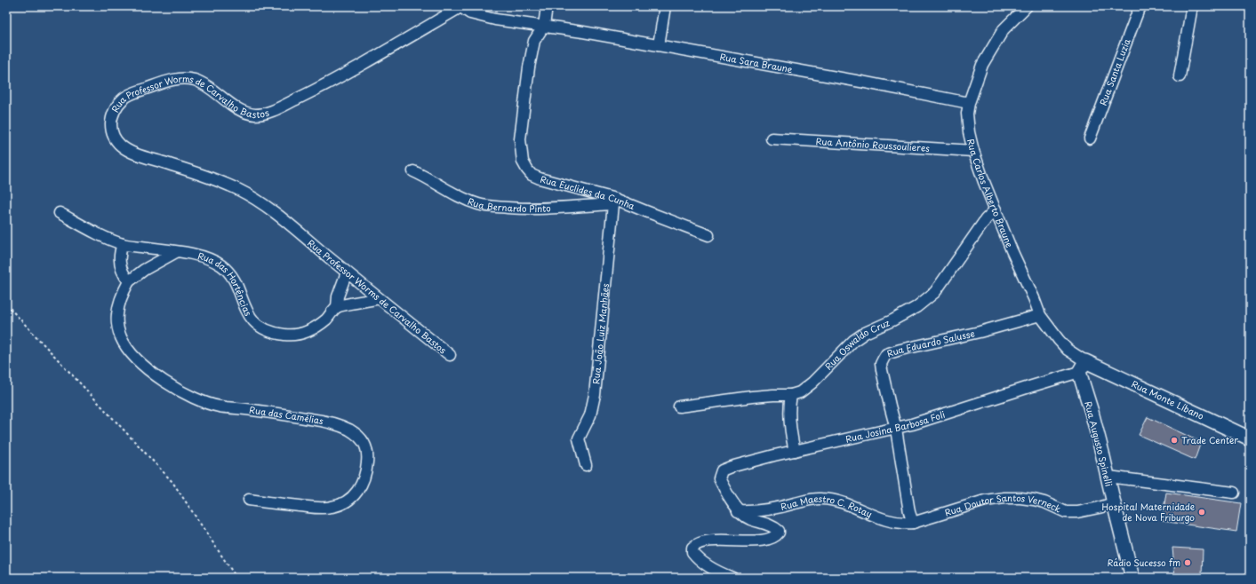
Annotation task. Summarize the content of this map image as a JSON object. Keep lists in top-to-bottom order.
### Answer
{
  "streets": {
    "street": [
      "Rua Sara Braune",
      "Rua Santa Luzia",
      "Rua Professor Worms de Carvalho Bastos",
      "Rua Antônio Roussoulieres",
      "Rua Euclides da Cunha",
      "Rua Carlos Alberto Braune",
      "Rua Bernardo Pinto",
      "Rua das Hortências",
      "Rua João Luiz Manhães",
      "Rua Eduardo Salusse",
      "Rua Oswaldo Cruz",
      "Rua Monte Líbano",
      "Rua das Camélias",
      "Rua Josina Barbosa Foli",
      "Rua Augusto Spinelli",
      "Rua Maestro C. Rotay",
      "Rua Doutor Santos Verneck"
    ]
  },
  "crossings": [
    ["Rua Sara Braune", "Rua Professor Worms de Carvalho Bastos"],
    ["Rua Sara Braune", "Rua Euclides da Cunha"],
    ["Rua Sara Braune", "Rua Carlos Alberto Braune"],
    ["Rua Antônio Roussoulieres", "Rua Carlos Alberto Braune"],
    ["Rua Euclides da Cunha", "Rua Bernardo Pinto"],
    ["Rua Euclides da Cunha", "Rua João Luiz Manhães"],
    ["Rua Carlos Alberto Braune", "Rua Eduardo Salusse"],
    ["Rua Carlos Alberto Braune", "Rua Oswaldo Cruz"],
    ["Rua Carlos Alberto Braune", "Rua Monte Líbano"],
    ["Rua Carlos Alberto Braune", "Rua Josina Barbosa Foli"],
    ["Rua Carlos Alberto Braune", "Rua Augusto Spinelli"],
    ["Rua Bernardo Pinto", "Rua João Luiz Manhães"],
    ["Rua das Hortências", "Rua das Camélias"],
    ["Rua Eduardo Salusse", "Rua Josina Barbosa Foli"],
    ["Rua Eduardo Salusse", "Rua Maestro C. Rotay"],
    ["Rua Eduardo Salusse", "Rua Doutor Santos Verneck"],
    ["Rua Monte Líbano", "Rua Josina Barbosa Foli"],
    ["Rua Monte Líbano", "Rua Augusto Spinelli"],
    ["Rua Josina Barbosa Foli", "Rua Augusto Spinelli"],
    ["Rua Josina Barbosa Foli", "Rua Maestro C. Rotay"],
    ["Rua Augusto Spinelli", "Rua Doutor Santos Verneck"],
    ["Rua Maestro C. Rotay", "Rua Doutor Santos Verneck"]
  ],
  "places": ["Trade Center", "Hospital Maternidade de Nova Friburgo", "Rádio Sucesso fm"]
}
